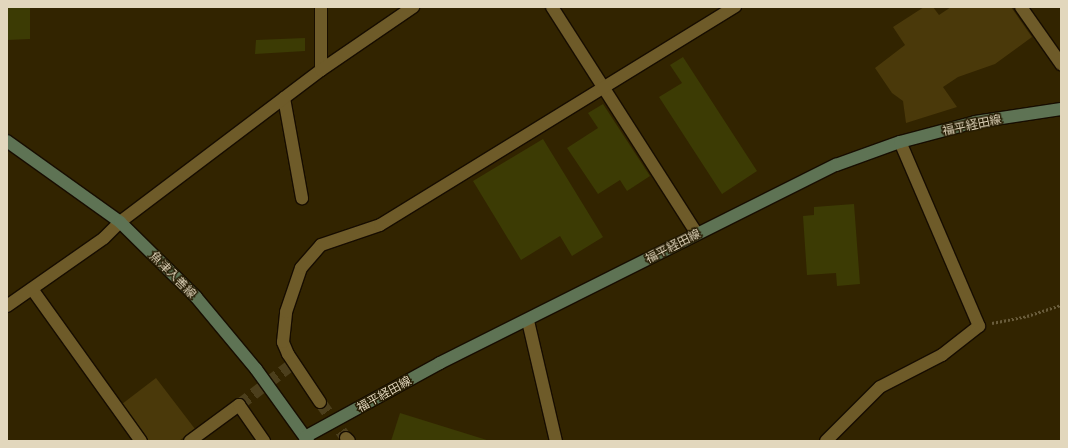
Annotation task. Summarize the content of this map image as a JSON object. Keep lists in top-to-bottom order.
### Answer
{
  "streets": {
    "main road": ["福平経田線", "魚津入善線"]
  },
  "crossings": [
    ["福平経田線", "魚津入善線"]
  ]
}
